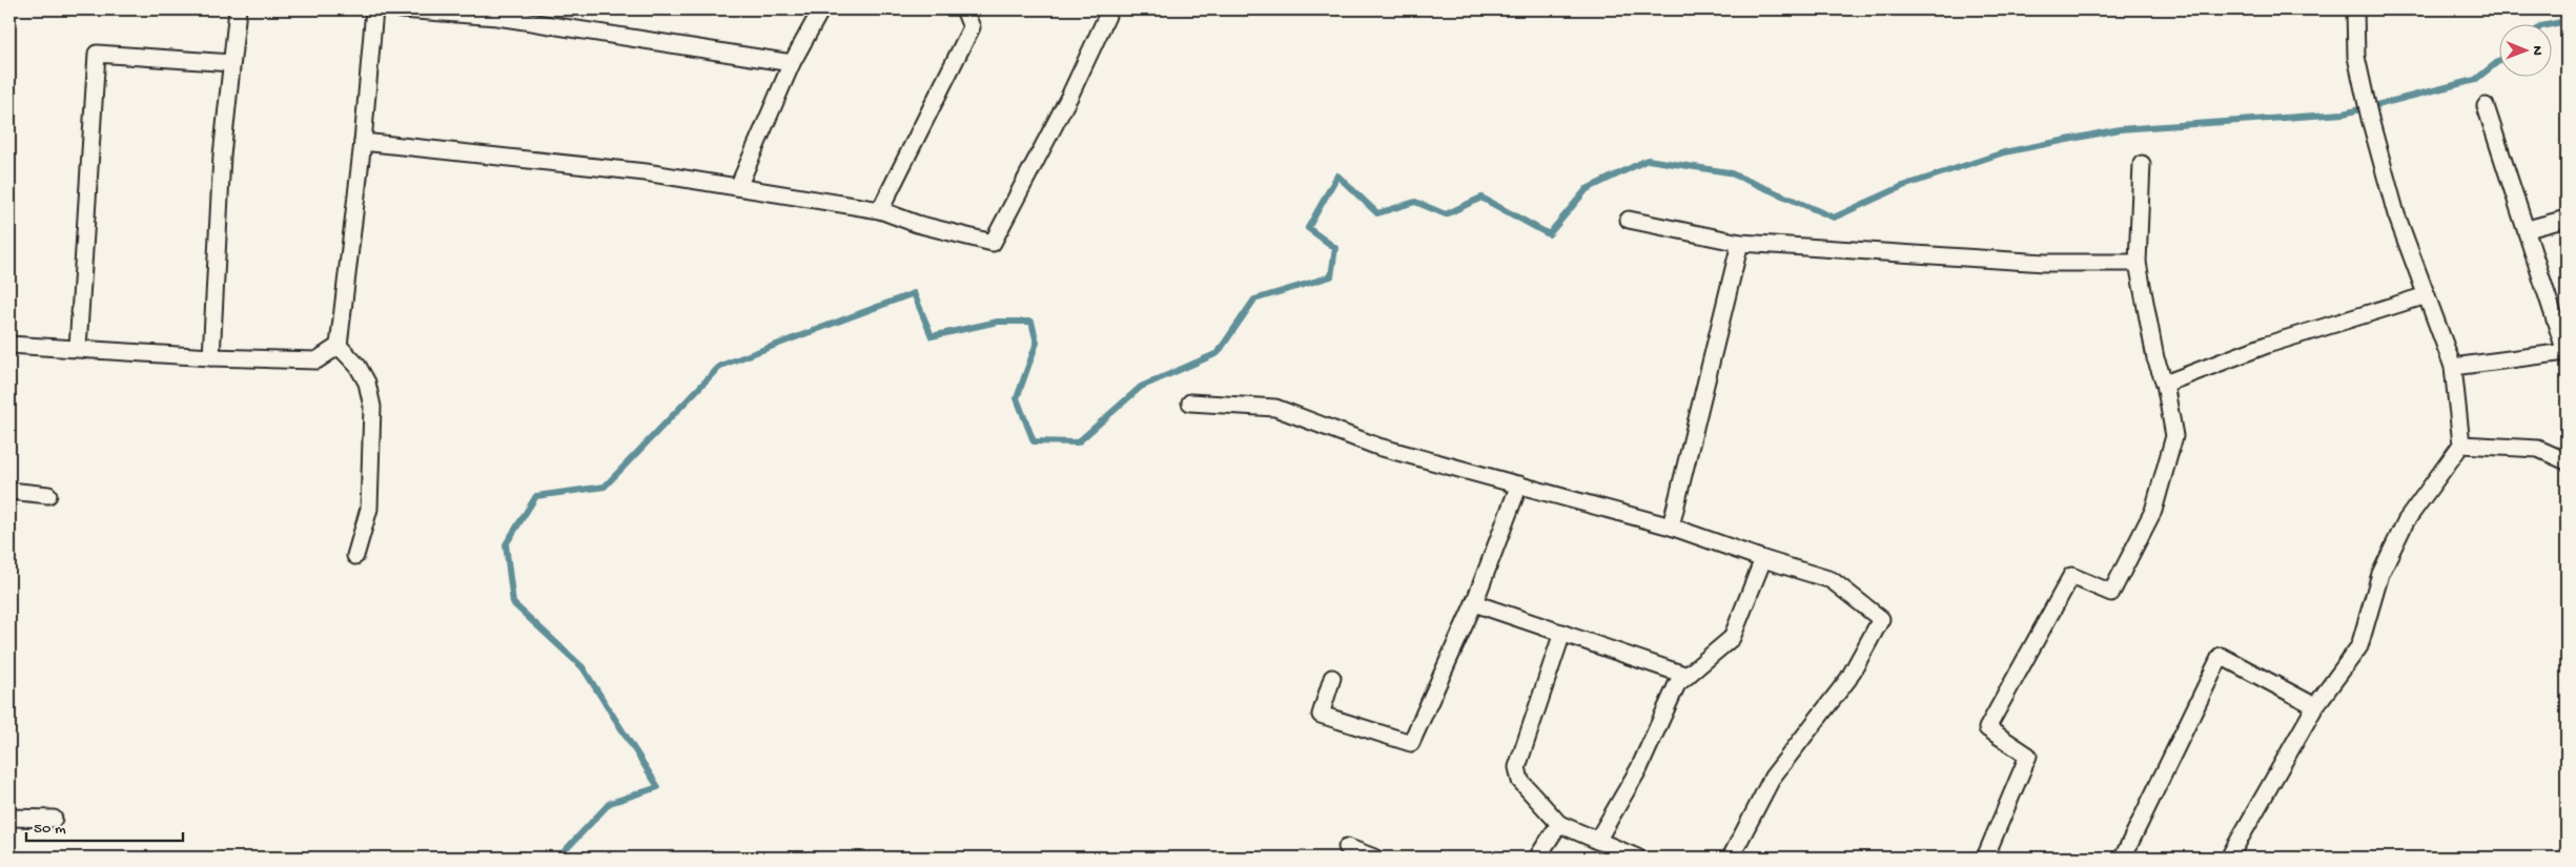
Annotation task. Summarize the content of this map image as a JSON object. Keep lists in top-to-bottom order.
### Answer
{
  "scale_bar": "50 m",
  "north": "right"
}
